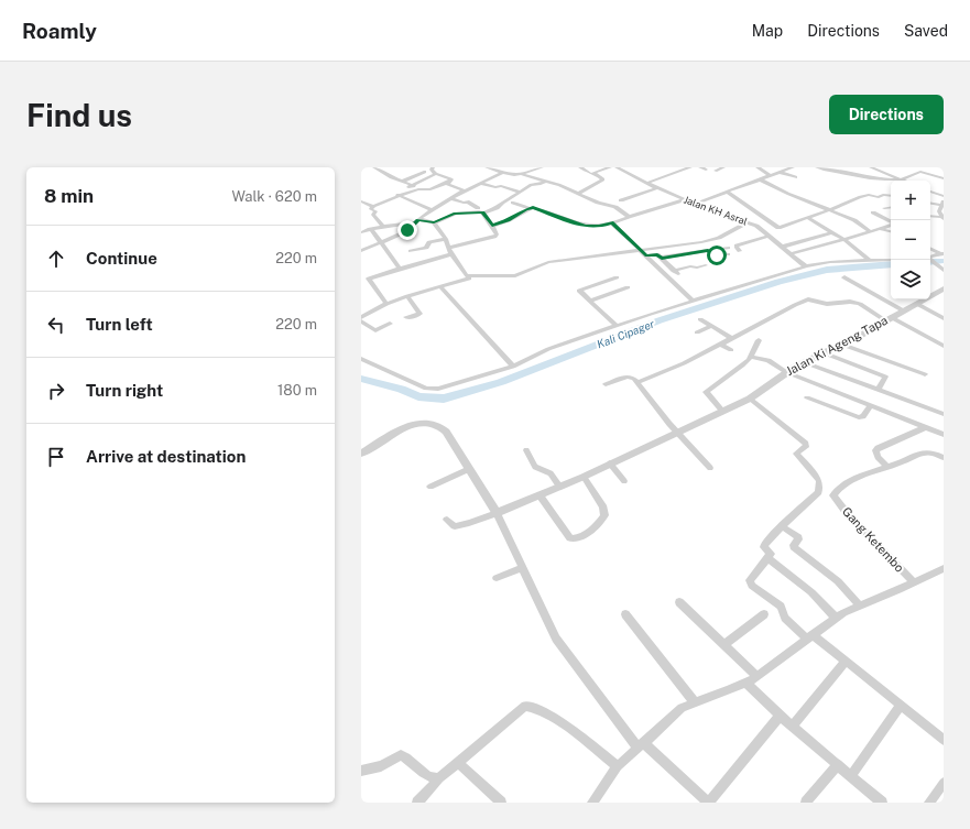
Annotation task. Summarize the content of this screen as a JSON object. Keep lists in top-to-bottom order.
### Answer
{
  "streets": {
    "street": ["Jalan KH Asral", "Jalan Ki Ageng Tapa", "Gang Ketembo"]
  },
  "water": ["Kali Cipager"],
  "page": {
    "header": "Roamly",
    "nav": ["Map", "Directions", "Saved"],
    "buttons": "Directions",
    "title": "Find us",
    "heading": ["8 min", "Walk · 620 m"],
    "map_buttons": ["+", "−"],
    "list": [
      ["Continue", "220 m"],
      ["Turn left", "220 m"],
      ["Turn right", "180 m"],
      "Arrive at destination"
    ]
  }
}
